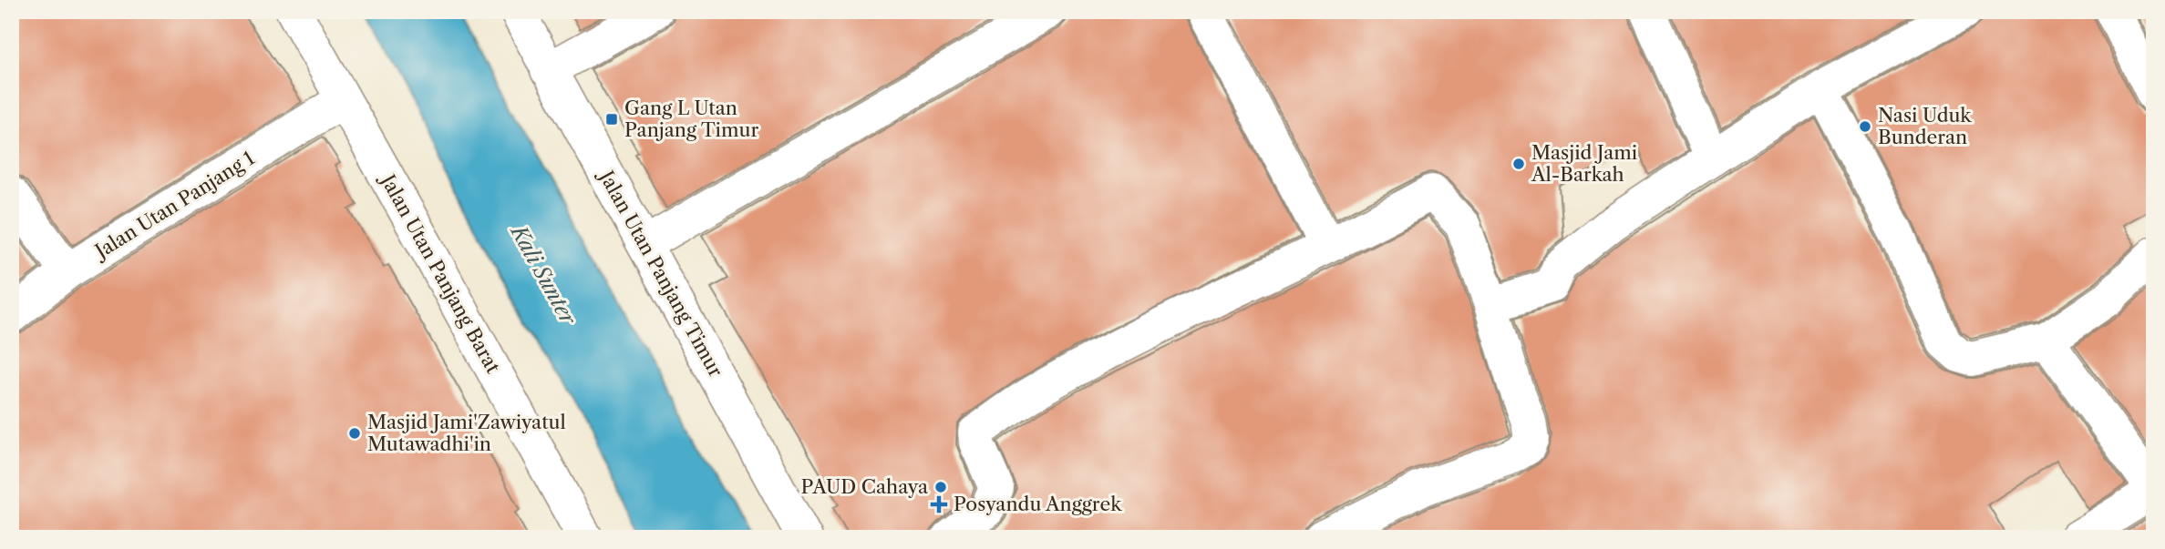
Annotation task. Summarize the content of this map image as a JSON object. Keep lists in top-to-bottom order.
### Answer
{
  "streets": {
    "street": ["Jalan Utan Panjang 1", "Jalan Utan Panjang Barat", "Jalan Utan Panjang Timur"]
  },
  "crossings": [
    ["Jalan Utan Panjang 1", "Jalan Utan Panjang Barat"]
  ],
  "water": ["Kali Sunter"],
  "places": {
    "transit": ["Gang L Utan Panjang Timur"],
    "other": [
      "Nasi Uduk Bunderan",
      "Masjid Jami Al-Barkah",
      "Masjid Jami'Zawiyatul Mutawadhi'in",
      "PAUD Cahaya"
    ],
    "health": ["Posyandu Anggrek"]
  }
}
